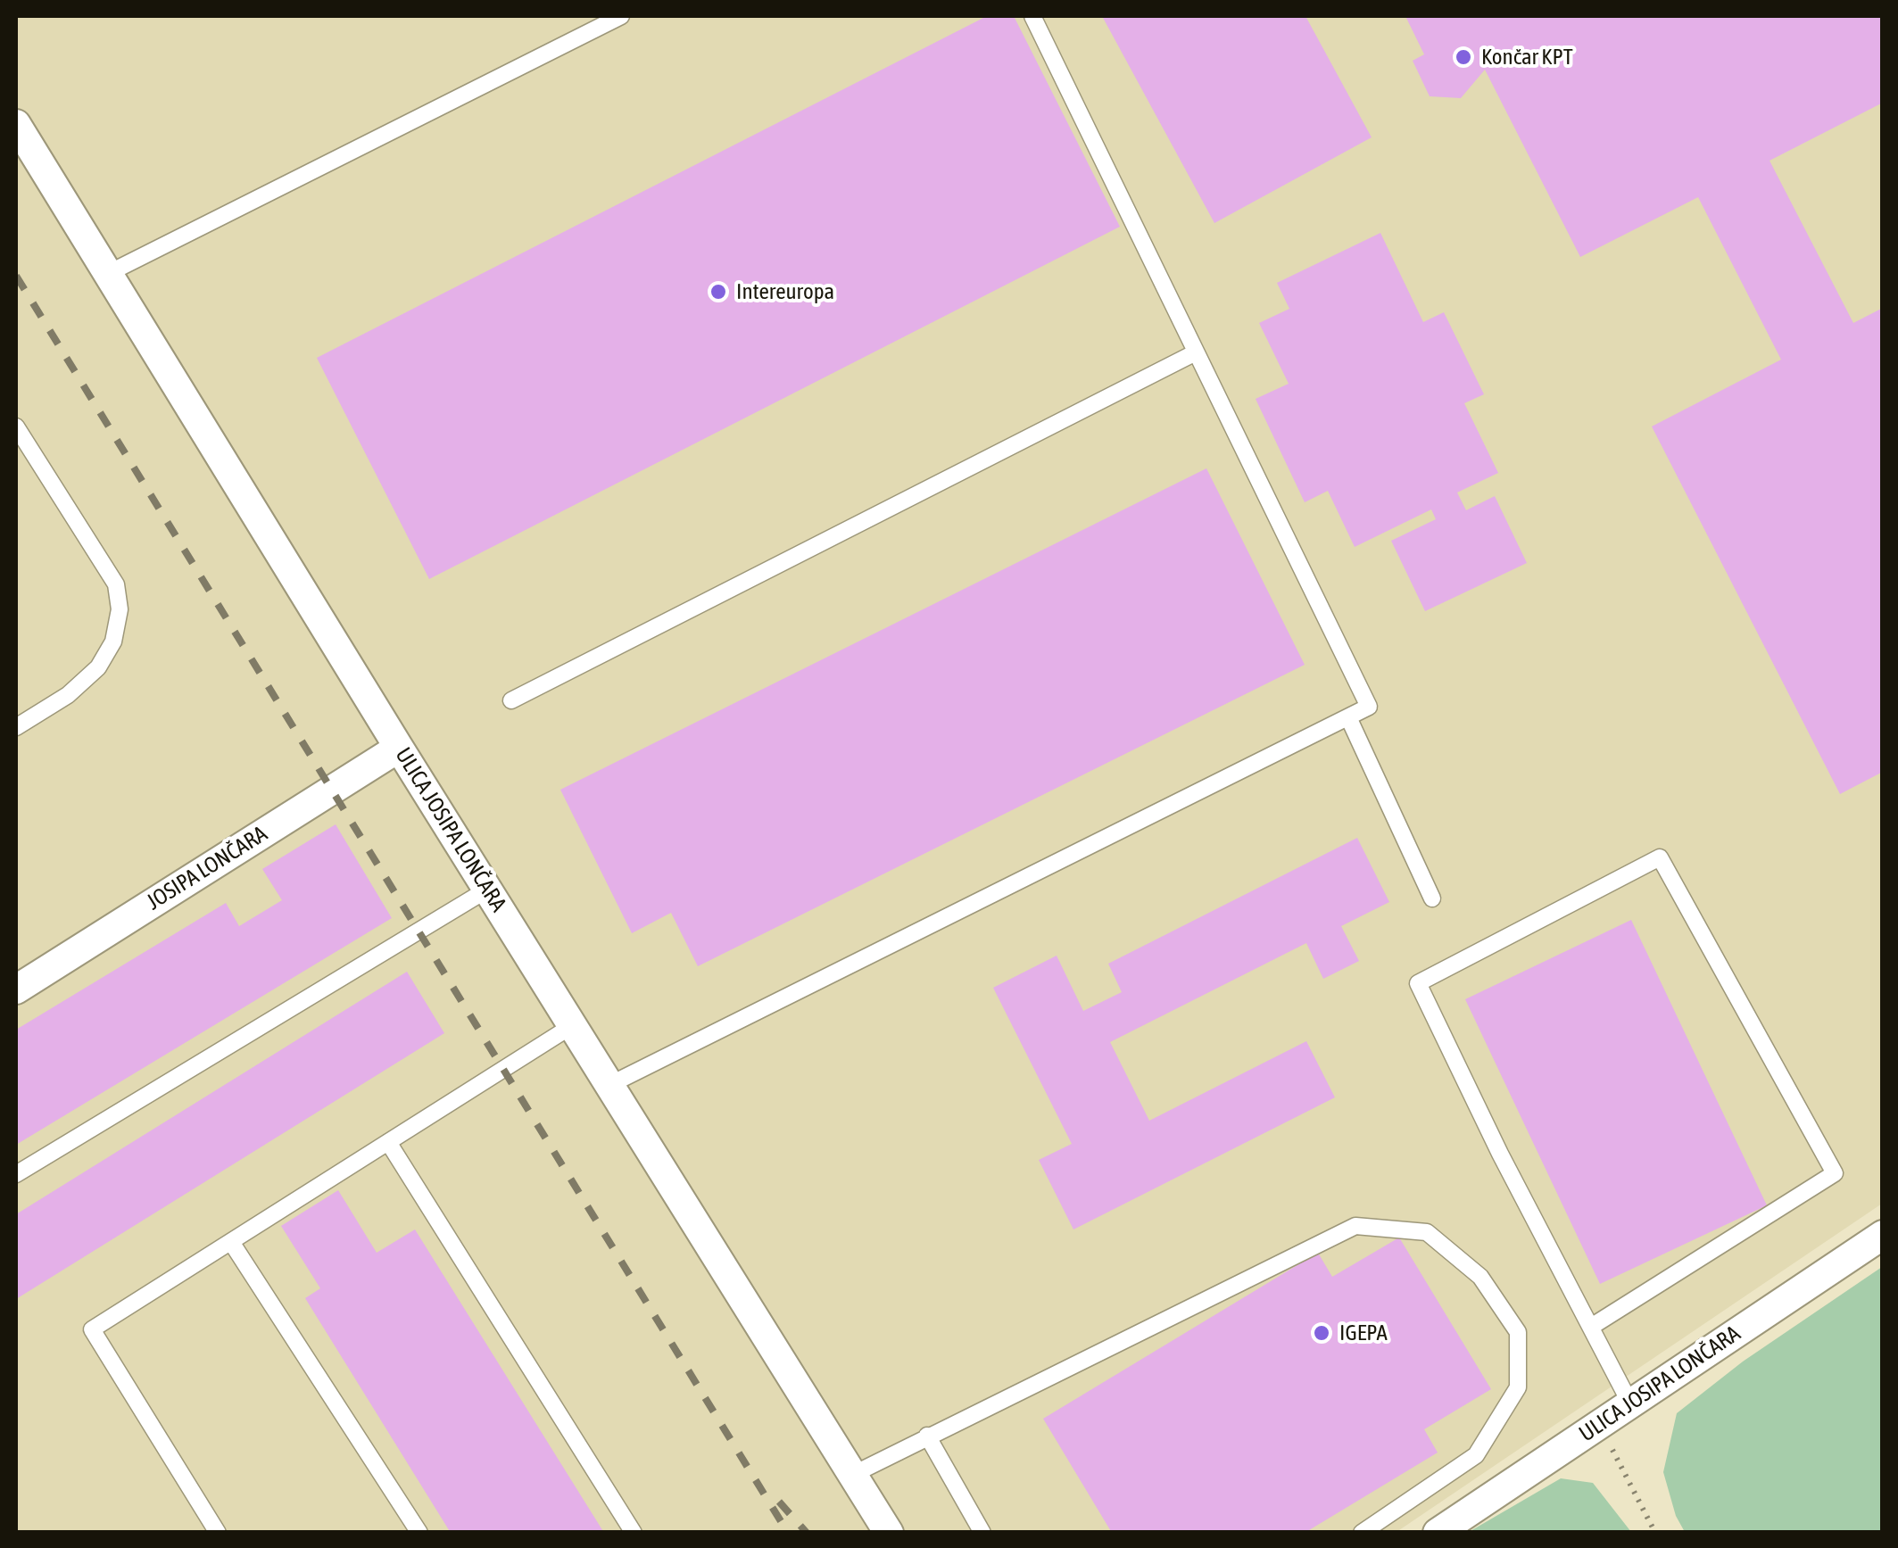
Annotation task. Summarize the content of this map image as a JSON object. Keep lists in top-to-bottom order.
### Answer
{
  "streets": {
    "street": ["ULICA JOSIPA LONČARA", "JOSIPA LONČARA"]
  },
  "crossings": [
    ["ULICA JOSIPA LONČARA", "JOSIPA LONČARA"]
  ],
  "places": ["Končar KPT", "Intereuropa", "IGEPA"]
}
